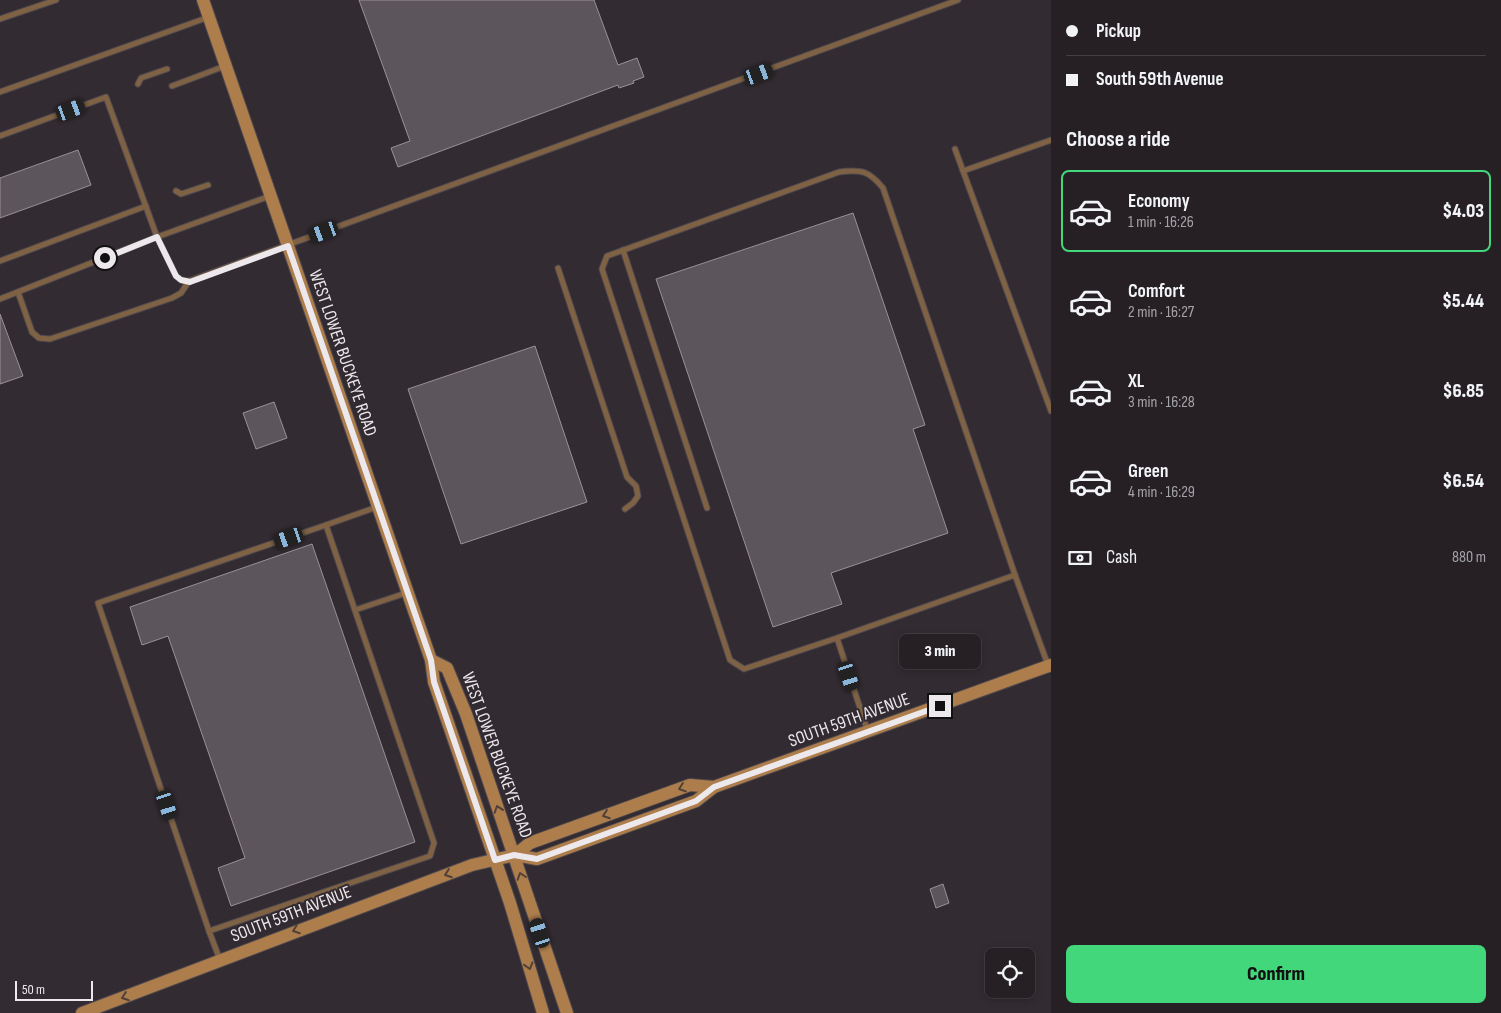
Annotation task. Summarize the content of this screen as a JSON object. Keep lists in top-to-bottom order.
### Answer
{
  "streets": {
    "main road": ["WEST LOWER BUCKEYE ROAD", "SOUTH 59TH AVENUE"]
  },
  "crossings": [
    ["WEST LOWER BUCKEYE ROAD", "SOUTH 59TH AVENUE"]
  ],
  "one_way": ["SOUTH 59TH AVENUE"],
  "scale_bar": "50 m",
  "page": {
    "banner": ["Pickup", "South 59th Avenue"],
    "heading": "Choose a ride",
    "list": [
      {
        "name": "Economy",
        "note": "1 min · 16:26",
        "value": "$4.03"
      },
      {
        "name": "Comfort",
        "note": "2 min · 16:27",
        "value": "$5.44"
      },
      {
        "name": "XL",
        "note": "3 min · 16:28",
        "value": "$6.85"
      },
      {
        "name": "Green",
        "note": "4 min · 16:29",
        "value": "$6.54"
      }
    ],
    "pay": ["Cash", "880 m"],
    "bubble": "3 min",
    "buttons": "Confirm",
    "scale": "50 m"
  }
}
